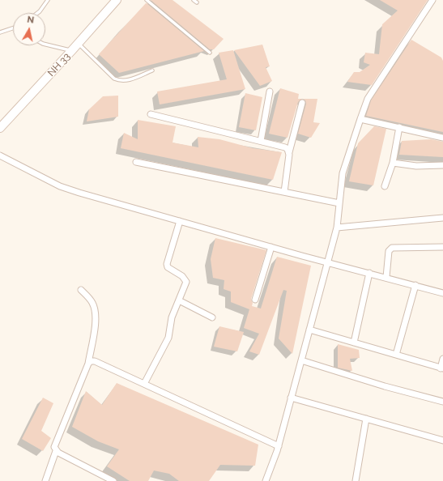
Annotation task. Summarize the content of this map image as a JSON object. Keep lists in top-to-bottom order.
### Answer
{
  "streets": {
    "main road": ["NH 33"]
  },
  "north": "top"
}
